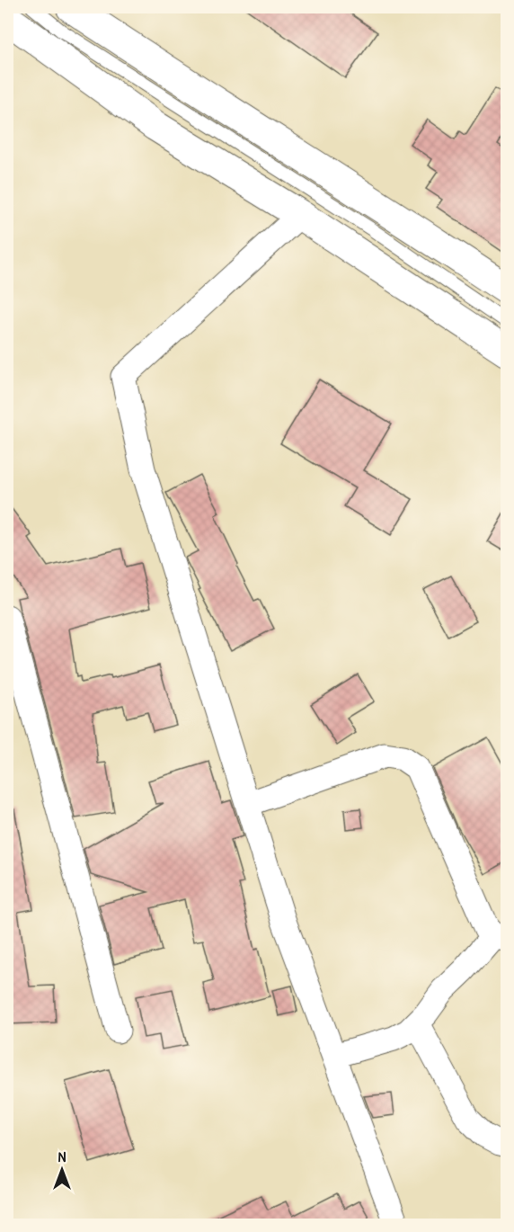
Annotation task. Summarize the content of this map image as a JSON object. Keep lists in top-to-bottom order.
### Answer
{
  "north": "top"
}
